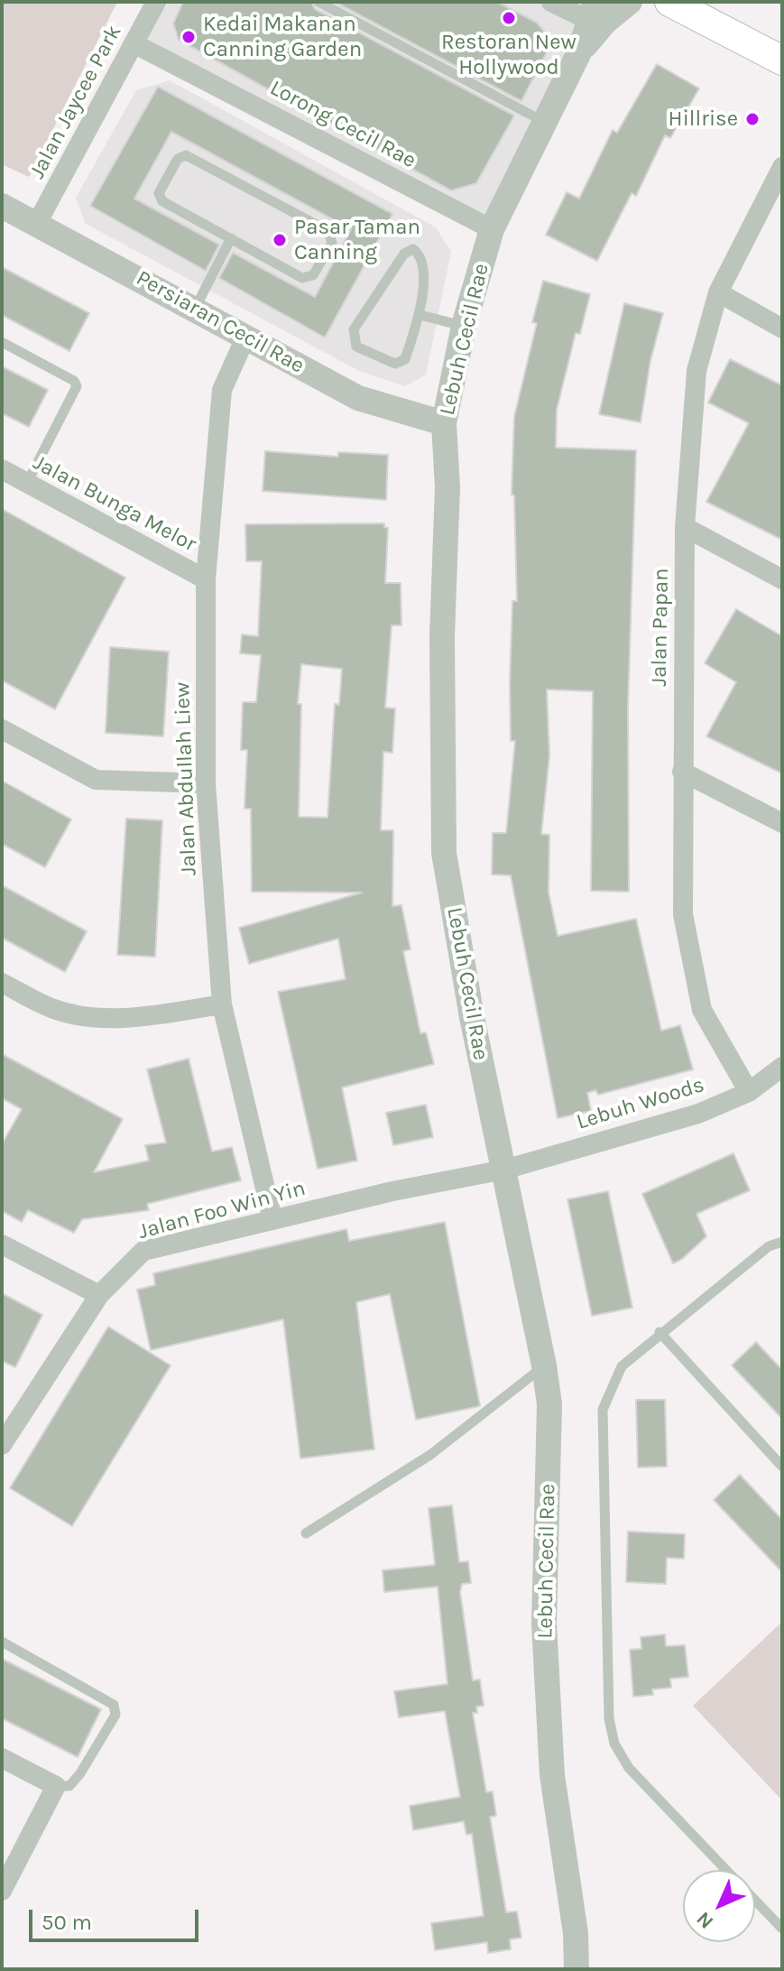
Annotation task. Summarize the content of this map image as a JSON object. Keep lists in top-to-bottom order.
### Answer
{
  "streets": {
    "street": [
      "Jalan Jaycee Park",
      "Lorong Cecil Rae",
      "Persiaran Cecil Rae",
      "Lebuh Cecil Rae",
      "Jalan Bunga Melor",
      "Jalan Papan",
      "Jalan Abdullah Liew",
      "Lebuh Woods",
      "Jalan Foo Win Yin"
    ]
  },
  "crossings": [
    ["Jalan Jaycee Park", "Lorong Cecil Rae"],
    ["Jalan Jaycee Park", "Persiaran Cecil Rae"],
    ["Lorong Cecil Rae", "Lebuh Cecil Rae"],
    ["Persiaran Cecil Rae", "Lebuh Cecil Rae"],
    ["Persiaran Cecil Rae", "Jalan Abdullah Liew"],
    ["Lebuh Cecil Rae", "Lebuh Woods"],
    ["Lebuh Cecil Rae", "Jalan Foo Win Yin"],
    ["Jalan Bunga Melor", "Jalan Abdullah Liew"],
    ["Jalan Papan", "Lebuh Woods"],
    ["Jalan Abdullah Liew", "Jalan Foo Win Yin"],
    ["Lebuh Woods", "Jalan Foo Win Yin"]
  ],
  "places": [
    "Restoran New Hollywood",
    "Kedai Makanan Canning Garden",
    "Hillrise",
    "Pasar Taman Canning"
  ],
  "scale_bar": "50 m",
  "north": "bottom left"
}
